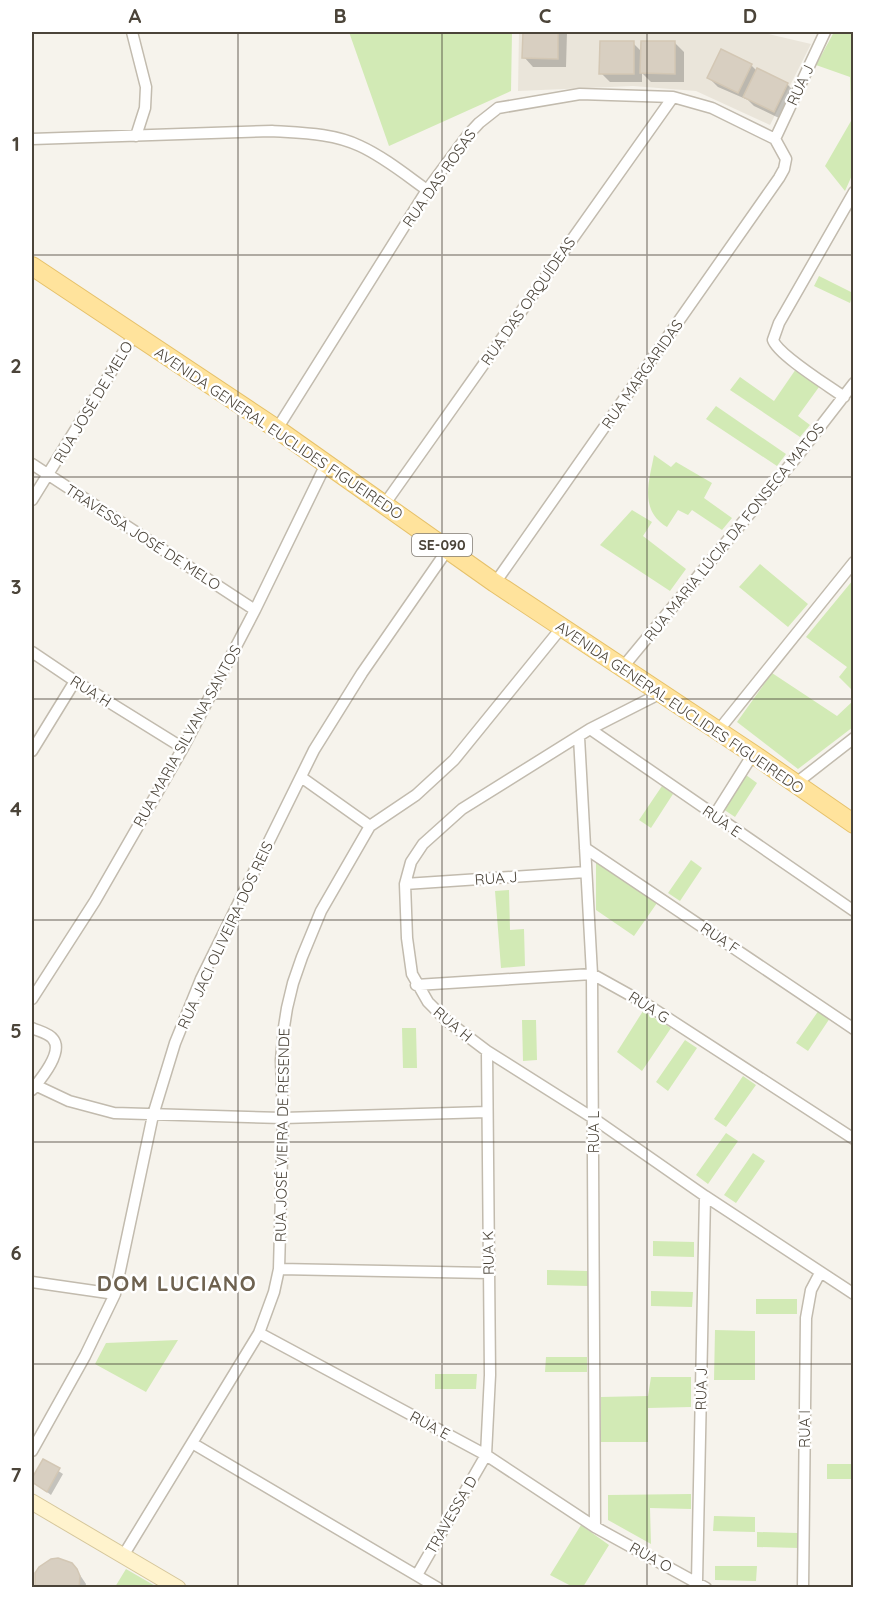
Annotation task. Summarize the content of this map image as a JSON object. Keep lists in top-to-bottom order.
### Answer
{
  "streets": {
    "main road": ["AVENIDA GENERAL EUCLIDES FIGUEIREDO", "SE-090"],
    "street": [
      "RUA J",
      "RUA DAS ROSAS",
      "RUA DAS ORQUÍDEAS",
      "RUA MARGARIDAS",
      "RUA JOSÉ DE MELO",
      "RUA MARIA LÚCIA DA FONSECA MATOS",
      "TRAVESSA JOSÉ DE MELO",
      "RUA H",
      "RUA MARIA SILVANA SANTOS",
      "RUA E",
      "RUA JACI OLIVEIRA DOS REIS",
      "RUA F",
      "RUA G",
      "RUA L",
      "RUA JOSÉ VIEIRA DE RESENDE",
      "RUA K",
      "RUA I",
      "TRAVESSA D",
      "RUA O"
    ]
  },
  "crossings": [
    ["RUA J", "RUA DAS ROSAS"],
    ["RUA J", "RUA MARGARIDAS"],
    ["RUA J", "RUA H"],
    ["RUA J", "RUA L"],
    ["RUA J", "RUA O"],
    ["RUA DAS ROSAS", "RUA DAS ORQUÍDEAS"],
    ["RUA DAS ROSAS", "RUA MARGARIDAS"],
    ["RUA DAS ROSAS", "AVENIDA GENERAL EUCLIDES FIGUEIREDO"],
    ["RUA DAS ORQUÍDEAS", "AVENIDA GENERAL EUCLIDES FIGUEIREDO"],
    ["RUA MARGARIDAS", "AVENIDA GENERAL EUCLIDES FIGUEIREDO"],
    ["RUA JOSÉ DE MELO", "AVENIDA GENERAL EUCLIDES FIGUEIREDO"],
    ["RUA JOSÉ DE MELO", "TRAVESSA JOSÉ DE MELO"],
    ["AVENIDA GENERAL EUCLIDES FIGUEIREDO", "RUA MARIA LÚCIA DA FONSECA MATOS"],
    ["AVENIDA GENERAL EUCLIDES FIGUEIREDO", "RUA H"],
    ["AVENIDA GENERAL EUCLIDES FIGUEIREDO", "RUA MARIA SILVANA SANTOS"],
    ["AVENIDA GENERAL EUCLIDES FIGUEIREDO", "RUA JACI OLIVEIRA DOS REIS"],
    ["AVENIDA GENERAL EUCLIDES FIGUEIREDO", "RUA JOSÉ VIEIRA DE RESENDE"],
    ["TRAVESSA JOSÉ DE MELO", "RUA MARIA SILVANA SANTOS"],
    ["RUA H", "RUA MARIA SILVANA SANTOS"],
    ["RUA H", "RUA E"],
    ["RUA H", "RUA L"],
    ["RUA H", "RUA K"],
    ["RUA H", "RUA I"],
    ["RUA E", "RUA L"],
    ["RUA E", "RUA JOSÉ VIEIRA DE RESENDE"],
    ["RUA E", "RUA K"],
    ["RUA E", "TRAVESSA D"],
    ["RUA E", "RUA O"],
    ["RUA F", "RUA L"],
    ["RUA G", "RUA L"],
    ["RUA L", "RUA O"],
    ["RUA K", "TRAVESSA D"]
  ],
  "districts": ["DOM LUCIANO"],
  "grid": {
    "columns": [
      "A",
      "B",
      "C",
      "D"
    ],
    "rows": [
      "1",
      "2",
      "3",
      "4",
      "5",
      "6",
      "7"
    ]
  }
}
